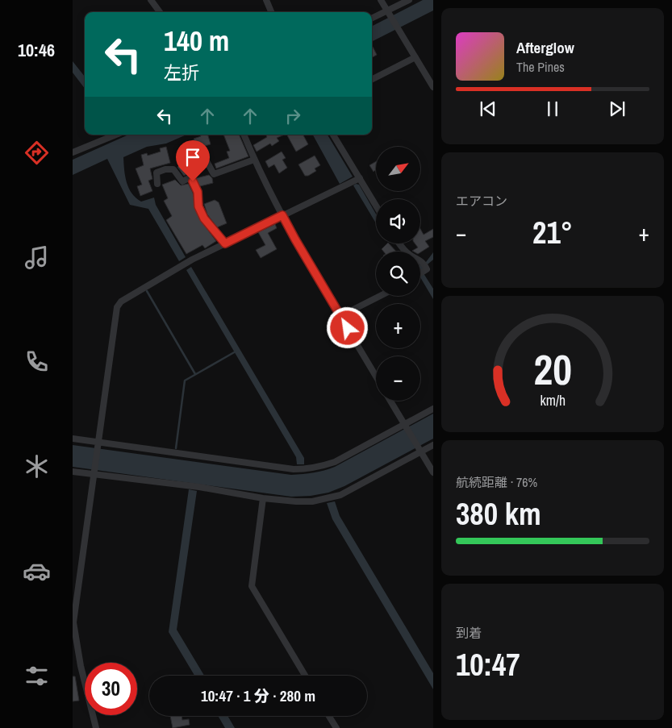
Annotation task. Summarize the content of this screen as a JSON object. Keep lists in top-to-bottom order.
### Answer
{
  "north": "top right",
  "page": {
    "tabs": "10:46",
    "turn": ["140 m", "左折"],
    "song": ["Afterglow", "The Pines"],
    "map_buttons": ["+", "−"],
    "tile": [
      "エアコン",
      ["航続距離 · 76%", "380 km"],
      ["到着", "10:47"]
    ],
    "heat": ["−", "21°", "+"],
    "limit": "30",
    "trip": "10:47 · 1 分 · 280 m",
    "gauge": ["20", "km/h"]
  }
}
